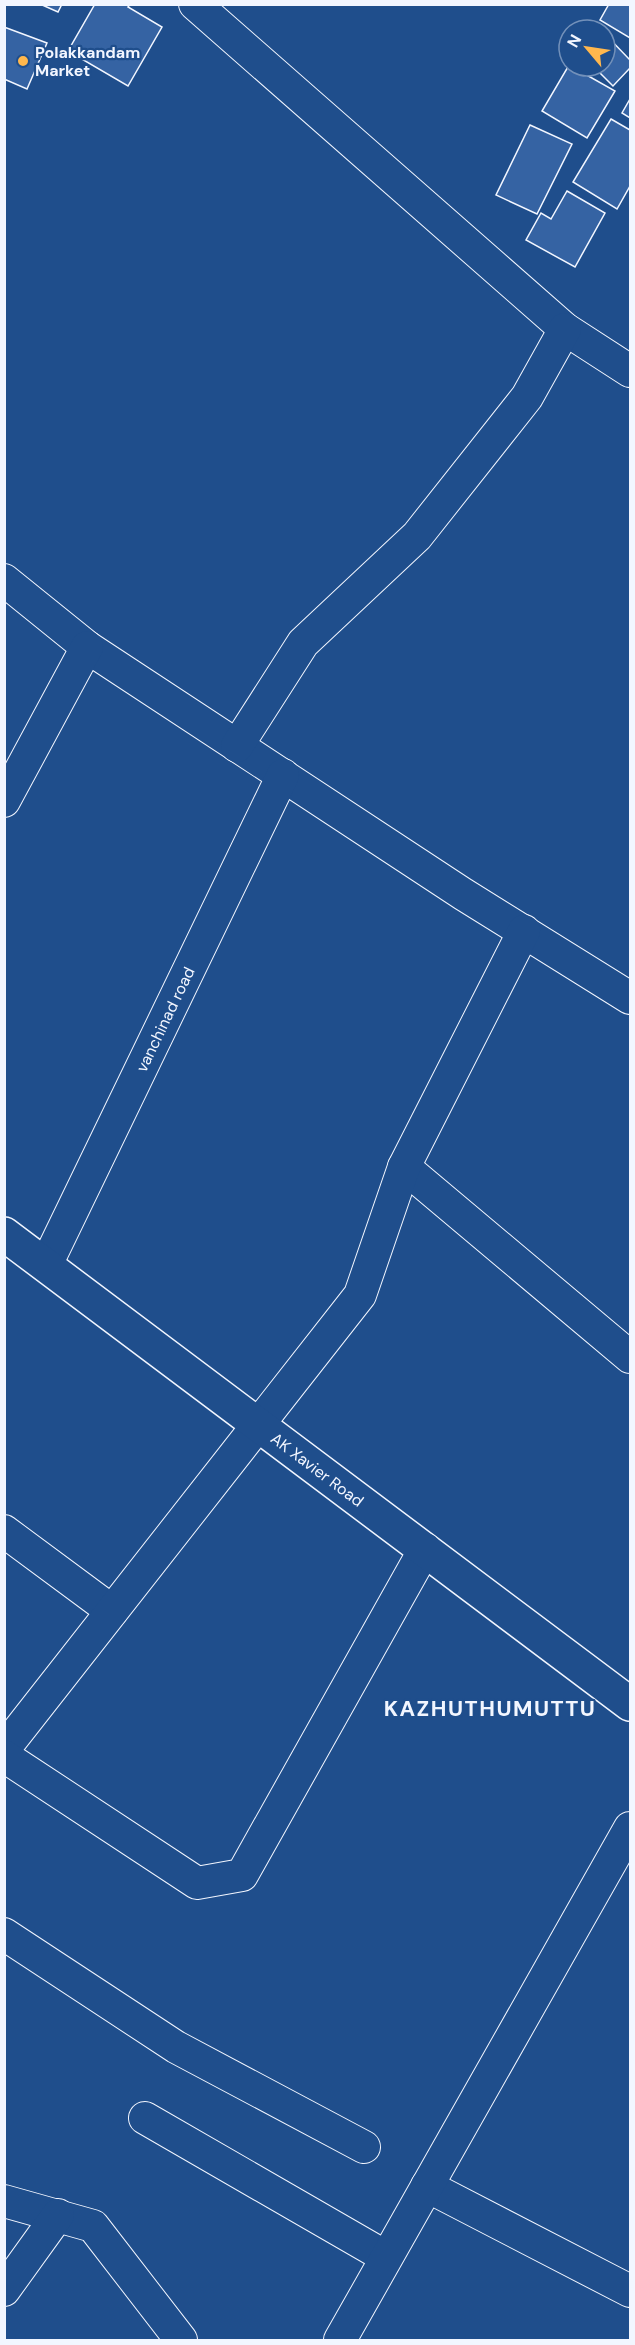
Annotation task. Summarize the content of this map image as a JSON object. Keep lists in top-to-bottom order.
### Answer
{
  "streets": {
    "main road": ["AK Xavier Road"],
    "street": ["vanchinad road"]
  },
  "crossings": [
    ["vanchinad road", "AK Xavier Road"]
  ],
  "districts": ["KAZHUTHUMUTTU"],
  "places": ["Polakkandam Market"],
  "north": "top left"
}
